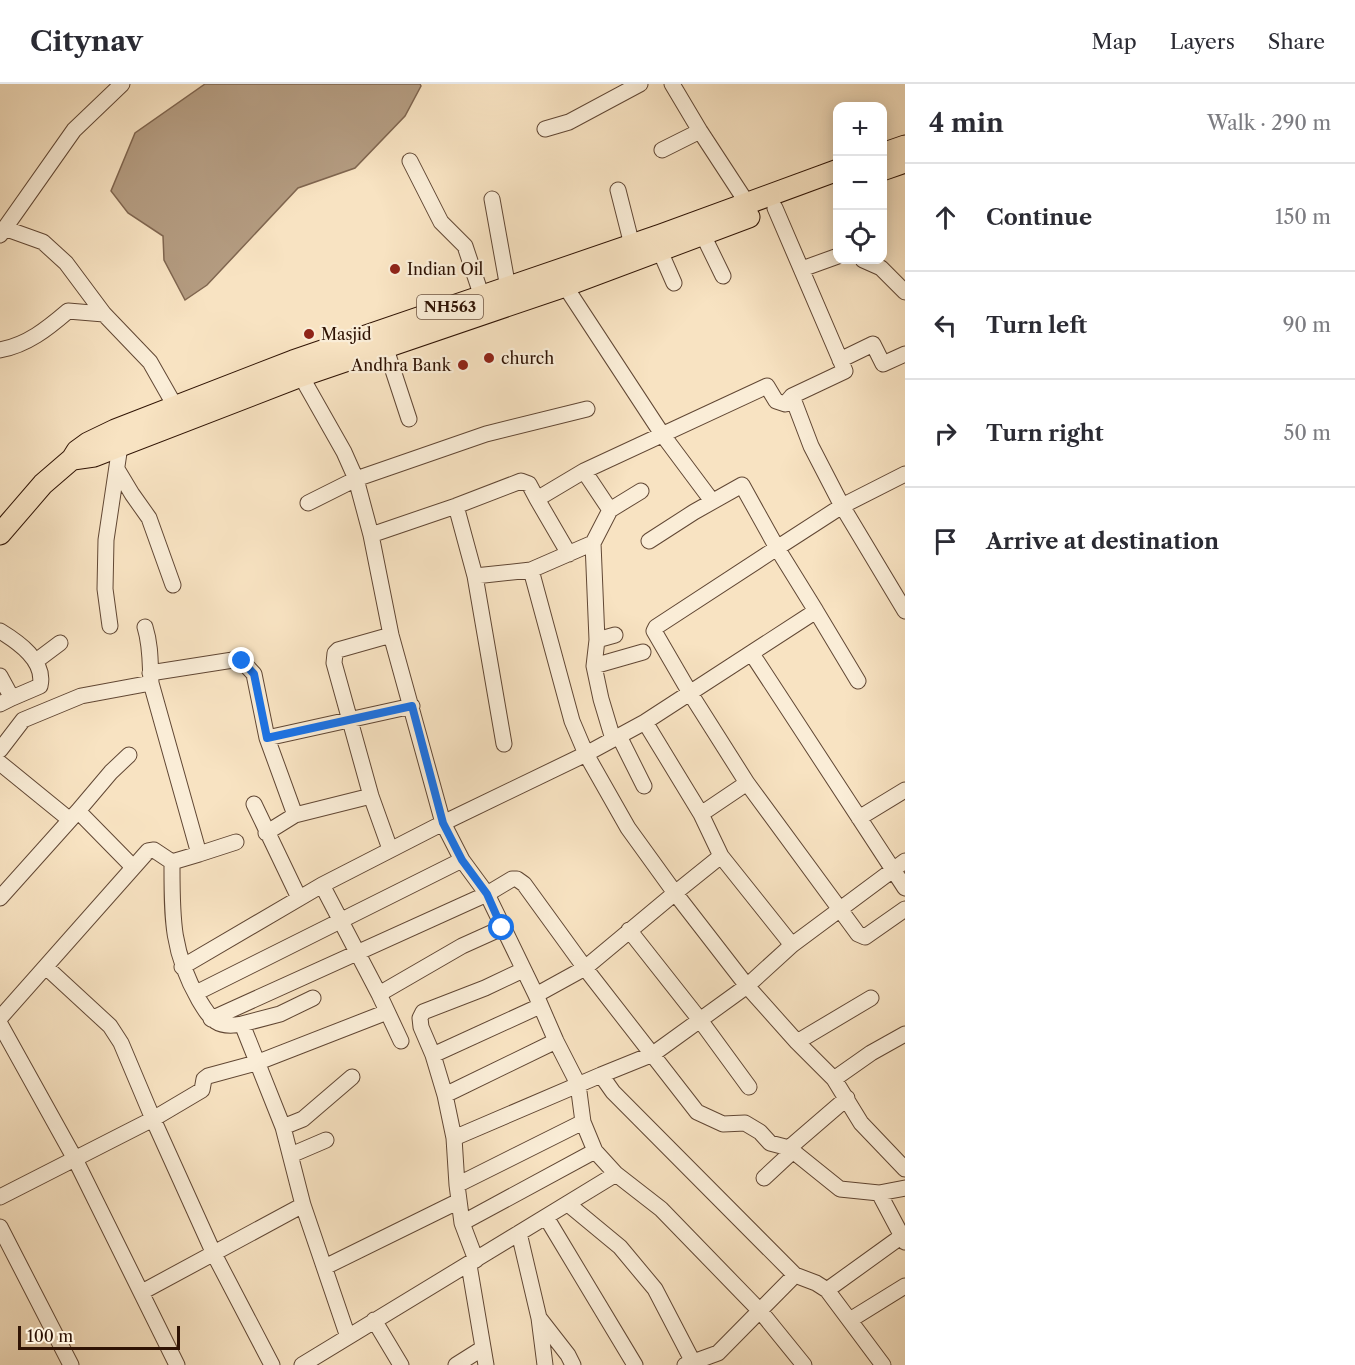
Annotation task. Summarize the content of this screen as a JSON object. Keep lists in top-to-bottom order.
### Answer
{
  "streets": {
    "highway": ["NH563"]
  },
  "places": [
    "Indian Oil",
    "Masjid",
    "church",
    "Andhra Bank"
  ],
  "scale_bar": "100 m",
  "page": {
    "header": "Citynav",
    "nav": ["Map", "Layers", "Share"],
    "heading": ["4 min", "Walk · 290 m"],
    "map_buttons": ["+", "−"],
    "list": [
      ["Continue", "150 m"],
      ["Turn left", "90 m"],
      ["Turn right", "50 m"],
      "Arrive at destination"
    ],
    "scale": "100 m"
  }
}
